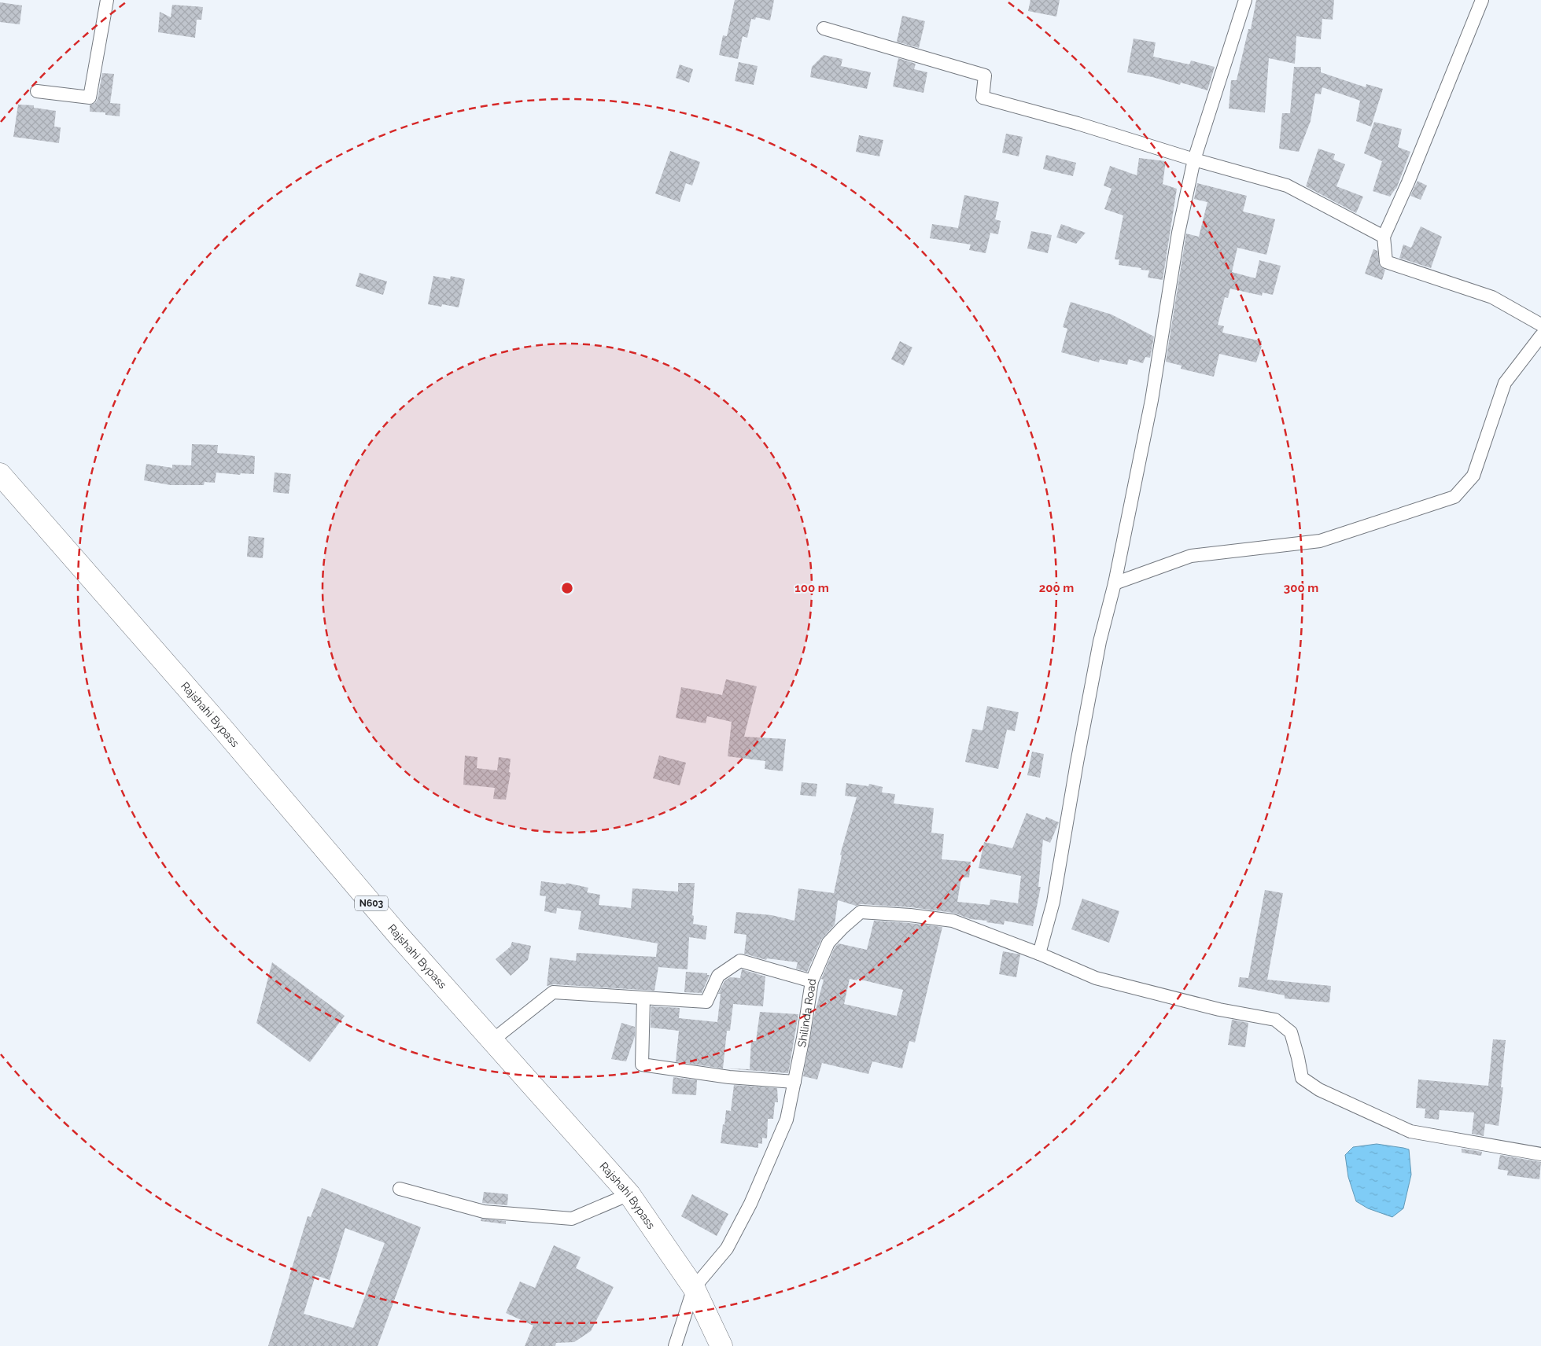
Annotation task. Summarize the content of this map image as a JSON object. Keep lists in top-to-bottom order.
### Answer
{
  "streets": {
    "highway": ["Rajshahi Bypass", "N603"],
    "street": ["Shilinda Road"]
  },
  "crossings": [
    ["Rajshahi Bypass", "Shilinda Road"]
  ],
  "rings": ["100 m", "200 m", "300 m"]
}
